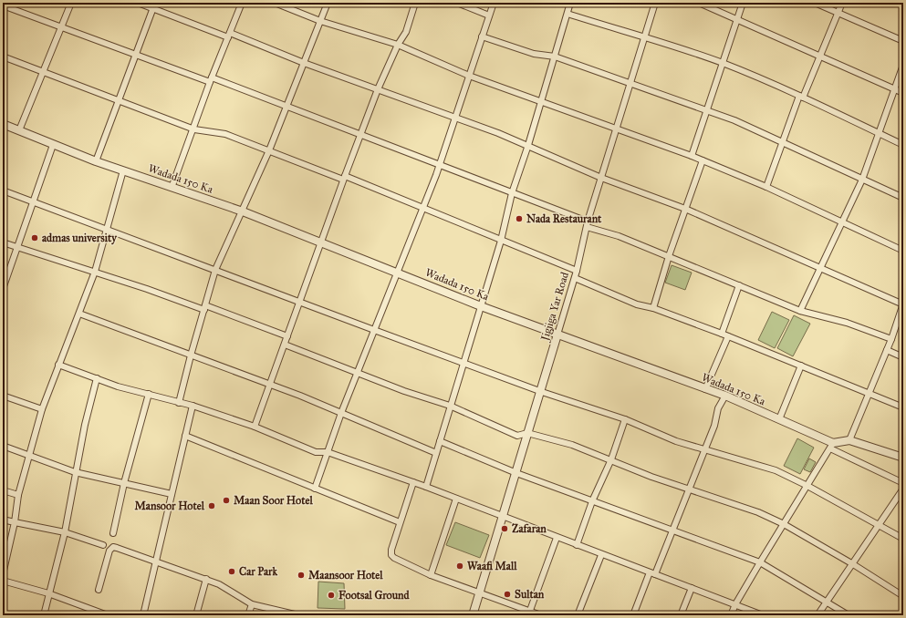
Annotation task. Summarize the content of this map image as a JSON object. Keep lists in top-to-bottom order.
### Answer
{
  "streets": {
    "street": ["Wadada 150 Ka", "Jigjiga Yar Road"]
  },
  "crossings": [
    ["Wadada 150 Ka", "Jigjiga Yar Road"]
  ],
  "places": [
    "Nada Restaurant",
    "admas university",
    "Maan Soor Hotel",
    "Mansoor Hotel",
    "Zafaran",
    "Waafi Mall",
    "Car Park",
    "Maansoor Hotel",
    "Sultan",
    "Footsal Ground"
  ]
}
